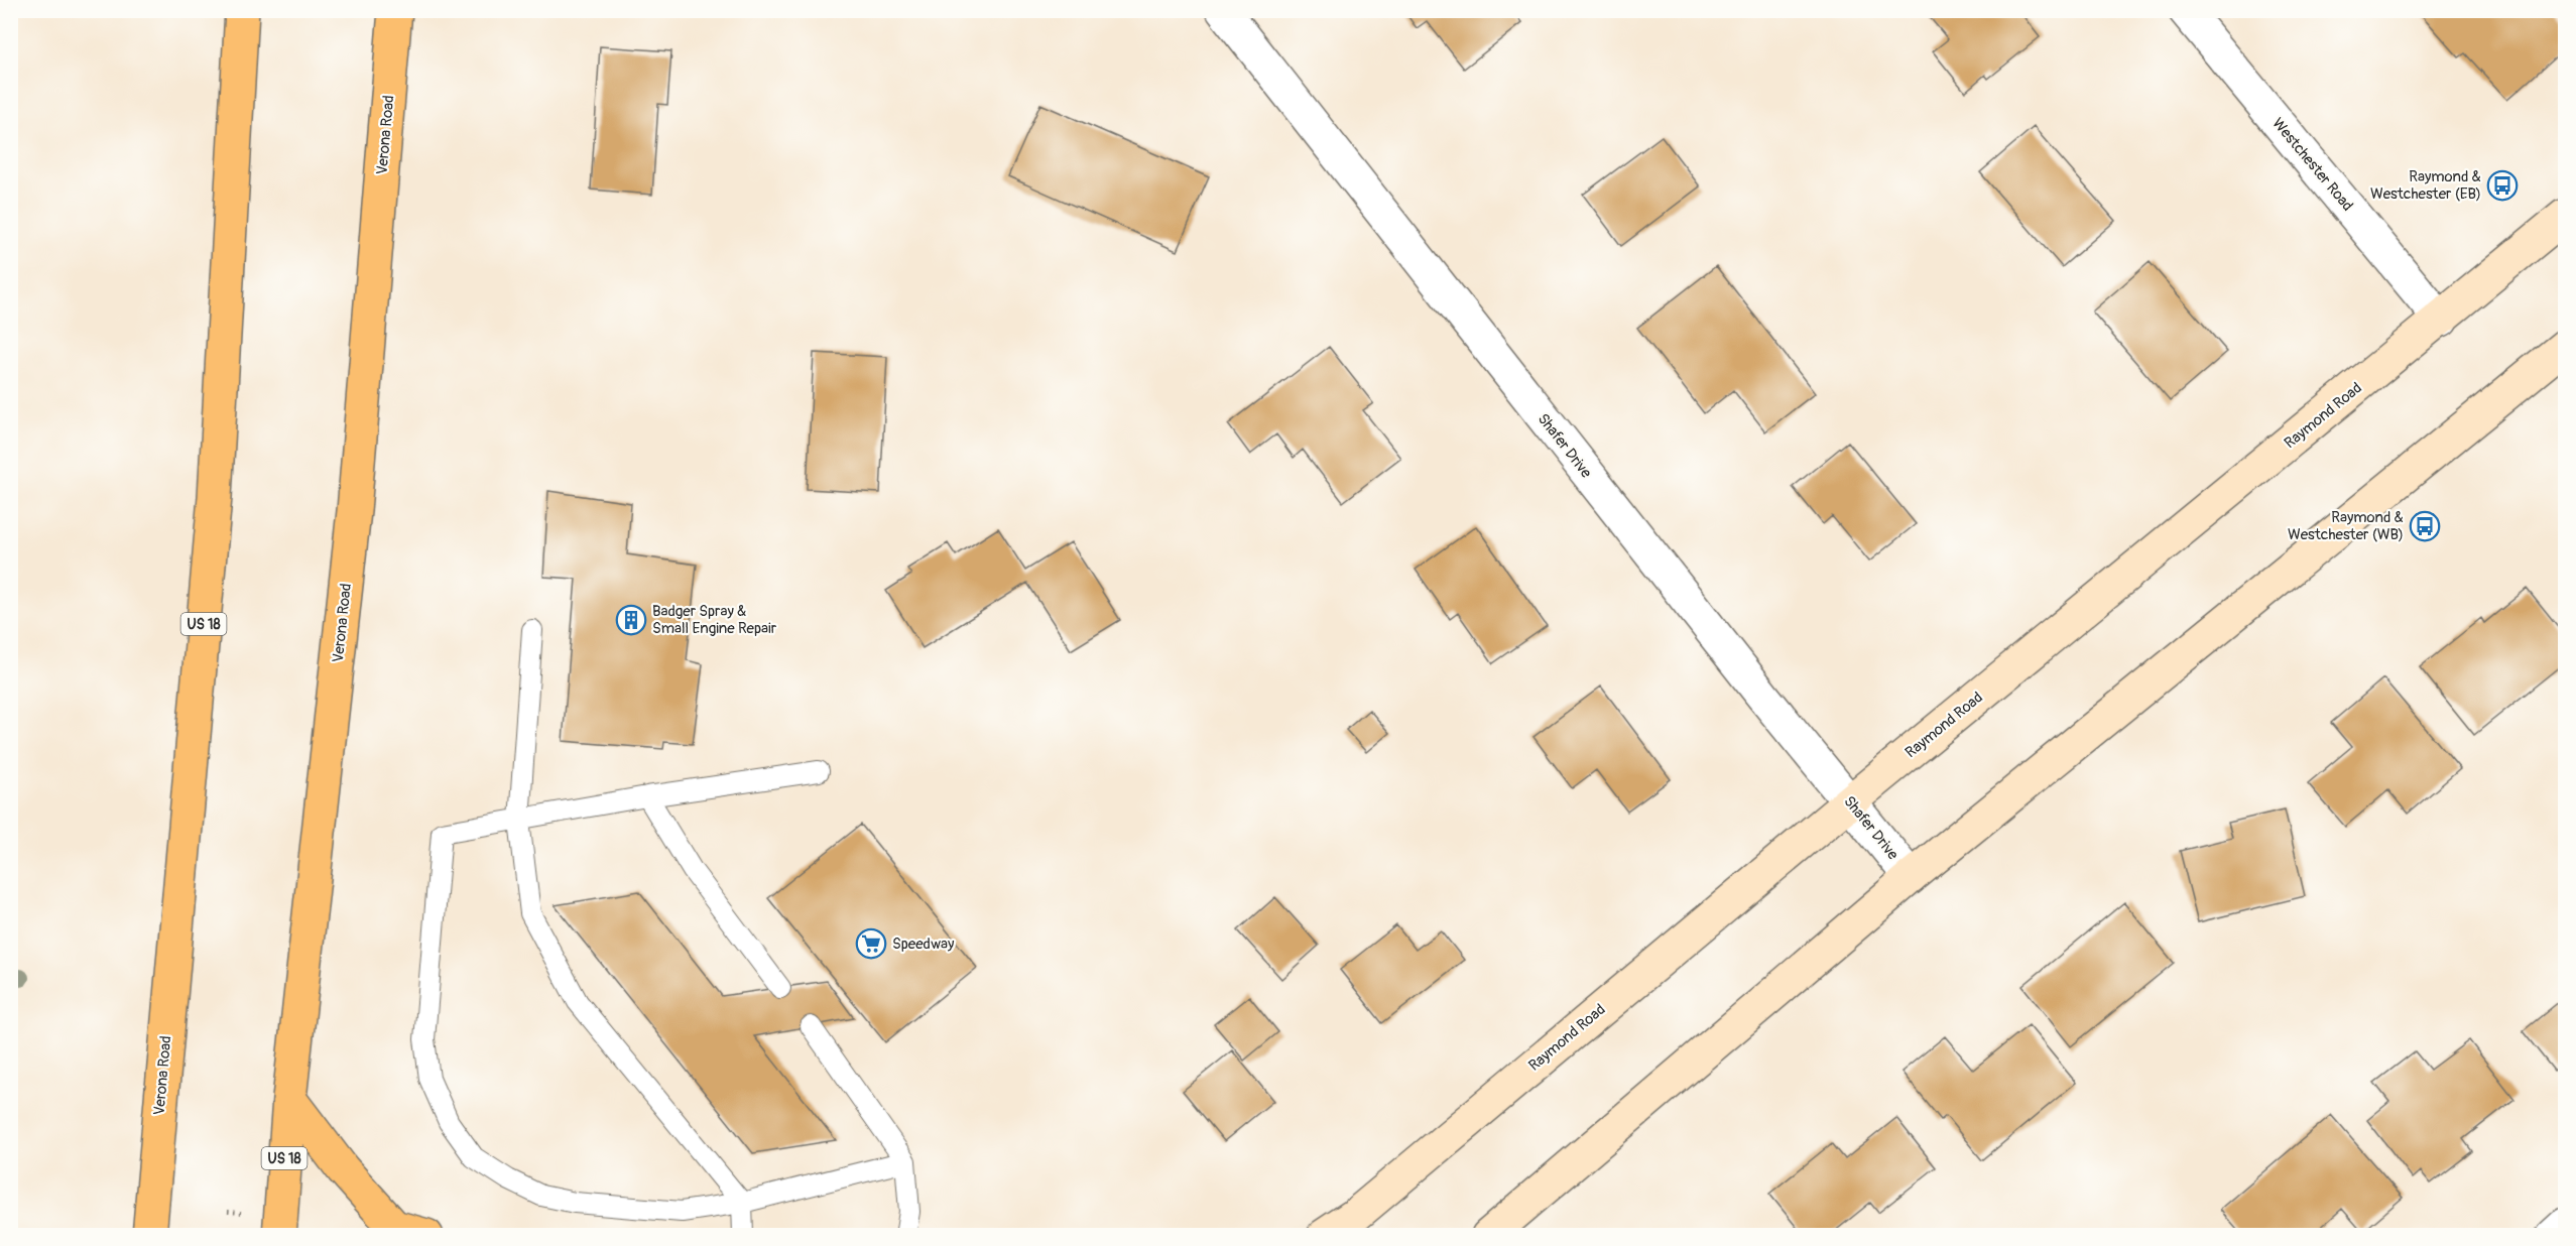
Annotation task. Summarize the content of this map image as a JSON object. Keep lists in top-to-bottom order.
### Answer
{
  "streets": {
    "highway": ["Verona Road", "US 18"],
    "main road": ["Raymond Road"],
    "street": ["Westchester Road", "Shafer Drive"]
  },
  "crossings": [
    ["Westchester Road", "Raymond Road"],
    ["Raymond Road", "Shafer Drive"]
  ],
  "places": {
    "bus stop": ["Raymond & Westchester (EB)", "Raymond & Westchester (WB)"],
    "building": ["Badger Spray & Small Engine Repair"],
    "supermarket": ["Speedway"]
  }
}
